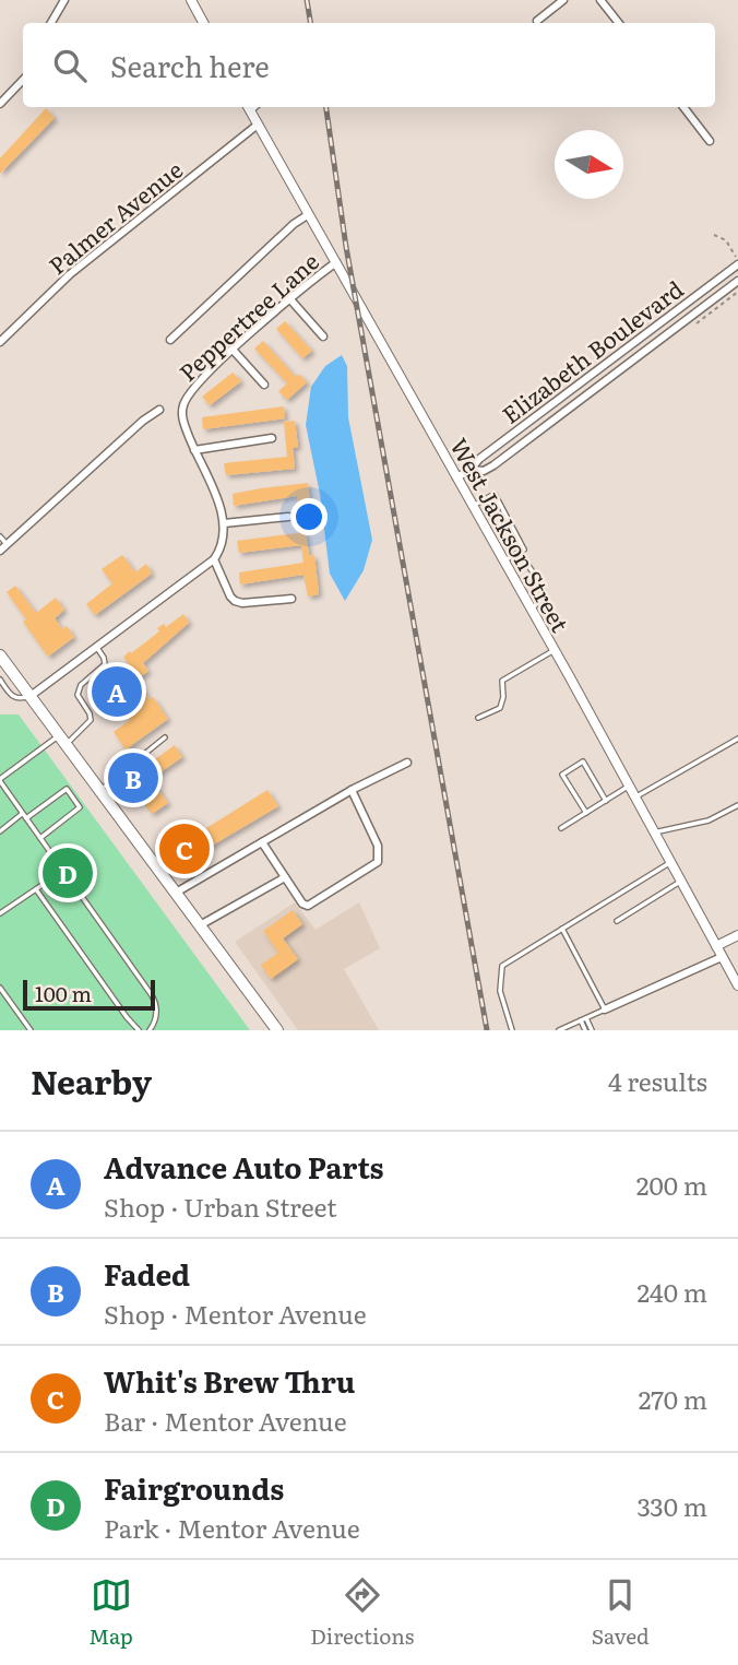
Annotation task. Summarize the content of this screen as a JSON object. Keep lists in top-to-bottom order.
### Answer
{
  "streets": {
    "street": [
      "Palmer Avenue",
      "Peppertree Lane",
      "Elizabeth Boulevard",
      "West Jackson Street"
    ]
  },
  "crossings": [
    ["Palmer Avenue", "West Jackson Street"],
    ["Peppertree Lane", "West Jackson Street"],
    ["Elizabeth Boulevard", "West Jackson Street"]
  ],
  "scale_bar": "100 m",
  "north": "right",
  "page": {
    "search": "Search here",
    "pins": [
      "A",
      "B",
      "C",
      "D"
    ],
    "scale": "100 m",
    "heading": ["Nearby", "4 results"],
    "list": [
      {
        "mark": "A",
        "name": "Advance Auto Parts",
        "note": "Shop · Urban Street",
        "value": "200 m"
      },
      {
        "mark": "B",
        "name": "Faded",
        "note": "Shop · Mentor Avenue",
        "value": "240 m"
      },
      {
        "mark": "C",
        "name": "Whit's Brew Thru",
        "note": "Bar · Mentor Avenue",
        "value": "270 m"
      },
      {
        "mark": "D",
        "name": "Fairgrounds",
        "note": "Park · Mentor Avenue",
        "value": "330 m"
      }
    ],
    "nav": ["Map", "Directions", "Saved"]
  }
}
